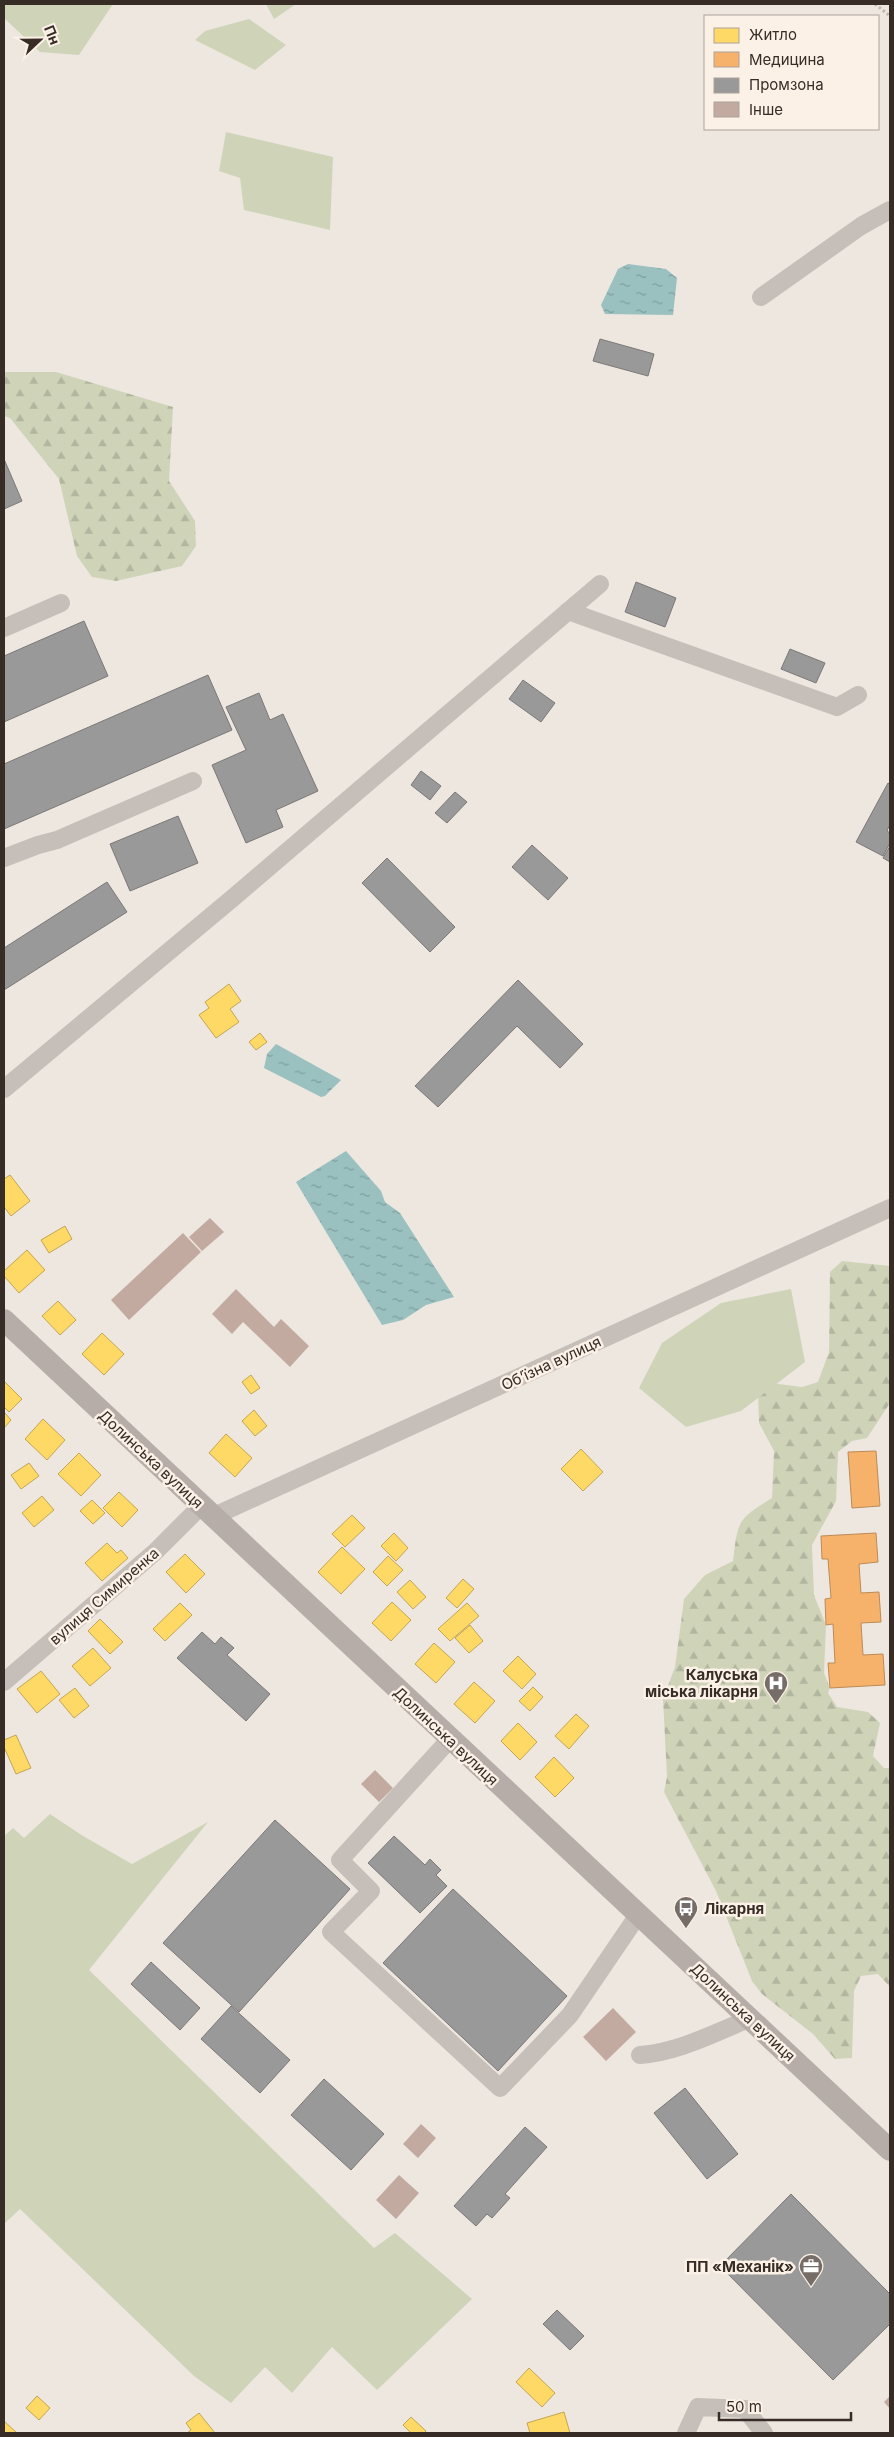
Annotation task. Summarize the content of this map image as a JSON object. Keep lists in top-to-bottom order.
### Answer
{
  "streets": {
    "main road": ["Долинська вулиця"],
    "street": ["Обʼїзна вулиця", "вулиця Симиренка"]
  },
  "crossings": [
    ["Обʼїзна вулиця", "Долинська вулиця"],
    ["Обʼїзна вулиця", "вулиця Симиренка"],
    ["Долинська вулиця", "вулиця Симиренка"]
  ],
  "places": {
    "hospital": ["Калуська міська лікарня"],
    "bus stop": ["Лікарня"],
    "office": ["ПП «Механік»"]
  },
  "legend": [
    "Житло",
    "Медицина",
    "Промзона",
    "Інше"
  ],
  "scale_bar": "50 m",
  "north": "right"
}
